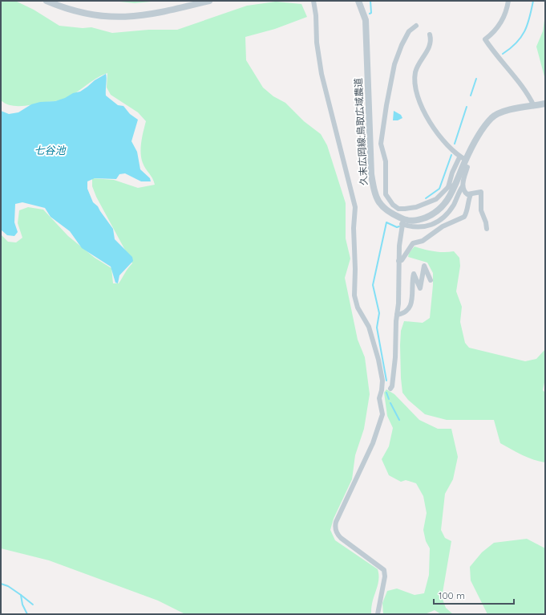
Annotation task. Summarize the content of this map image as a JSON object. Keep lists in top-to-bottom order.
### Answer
{
  "streets": {
    "street": ["久末広岡線;鳥取広域農道"]
  },
  "water": ["七谷池"],
  "scale_bar": "100 m"
}
